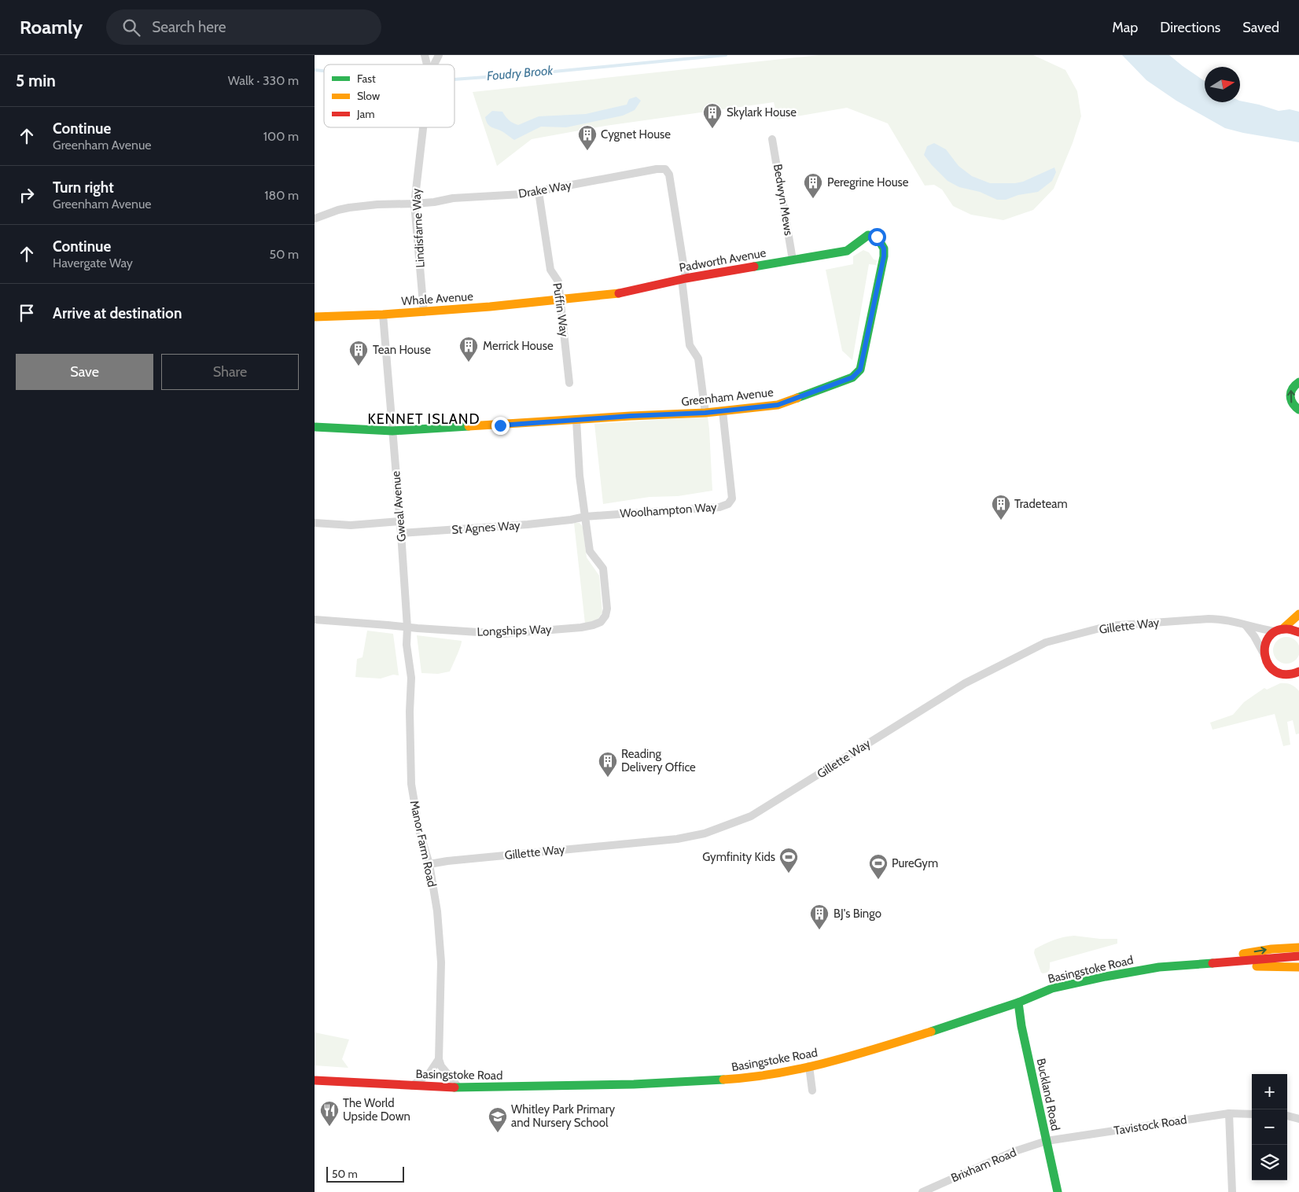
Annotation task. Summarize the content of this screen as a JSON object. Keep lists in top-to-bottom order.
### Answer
{
  "streets": {
    "street": [
      "Drake Way",
      "Bedwyn Mews",
      "Lindisfarne Way",
      "Padworth Avenue",
      "Whale Avenue",
      "Puffin Way",
      "Greenham Avenue",
      "Gweal Avenue",
      "Woolhampton Way",
      "St Agnes Way",
      "Gillette Way",
      "Longships Way",
      "Manor Farm Road",
      "Basingstoke Road",
      "Buckland Road",
      "Tavistock Road",
      "Brixham Road"
    ]
  },
  "crossings": [
    ["Drake Way", "Lindisfarne Way"],
    ["Drake Way", "Padworth Avenue"],
    ["Drake Way", "Puffin Way"],
    ["Bedwyn Mews", "Padworth Avenue"],
    ["Lindisfarne Way", "Whale Avenue"],
    ["Padworth Avenue", "Whale Avenue"],
    ["Padworth Avenue", "Puffin Way"],
    ["Padworth Avenue", "Greenham Avenue"],
    ["Whale Avenue", "Puffin Way"],
    ["Whale Avenue", "Gweal Avenue"],
    ["Greenham Avenue", "Gweal Avenue"],
    ["Greenham Avenue", "Woolhampton Way"],
    ["Gweal Avenue", "St Agnes Way"],
    ["Gweal Avenue", "Longships Way"],
    ["Gweal Avenue", "Manor Farm Road"],
    ["Woolhampton Way", "St Agnes Way"],
    ["Woolhampton Way", "Longships Way"],
    ["St Agnes Way", "Longships Way"],
    ["Gillette Way", "Manor Farm Road"],
    ["Longships Way", "Manor Farm Road"],
    ["Basingstoke Road", "Buckland Road"],
    ["Buckland Road", "Tavistock Road"],
    ["Buckland Road", "Brixham Road"],
    ["Tavistock Road", "Brixham Road"]
  ],
  "districts": ["KENNET ISLAND"],
  "water": ["Foudry Brook"],
  "places": {
    "building": [
      "Skylark House",
      "Cygnet House",
      "Peregrine House",
      "Merrick House",
      "Tean House",
      "Tradeteam",
      "Reading Delivery Office",
      "BJ's Bingo"
    ],
    "sports": ["Gymfinity Kids", "PureGym"],
    "restaurant": ["The World Upside Down"],
    "school or university": ["Whitley Park Primary and Nursery School"]
  },
  "legend": ["Fast", "Slow", "Jam"],
  "scale_bar": "50 m",
  "north": "right",
  "page": {
    "header": "Roamly",
    "search": "Search here",
    "nav": ["Map", "Directions", "Saved"],
    "heading": ["5 min", "Walk · 330 m"],
    "list": [
      ["Continue", "Greenham Avenue", "100 m"],
      ["Turn right", "Greenham Avenue", "180 m"],
      ["Continue", "Havergate Way", "50 m"],
      "Arrive at destination"
    ],
    "buttons": ["Save", "Share"],
    "map_buttons": ["+", "−"],
    "scale": "50 m"
  }
}
